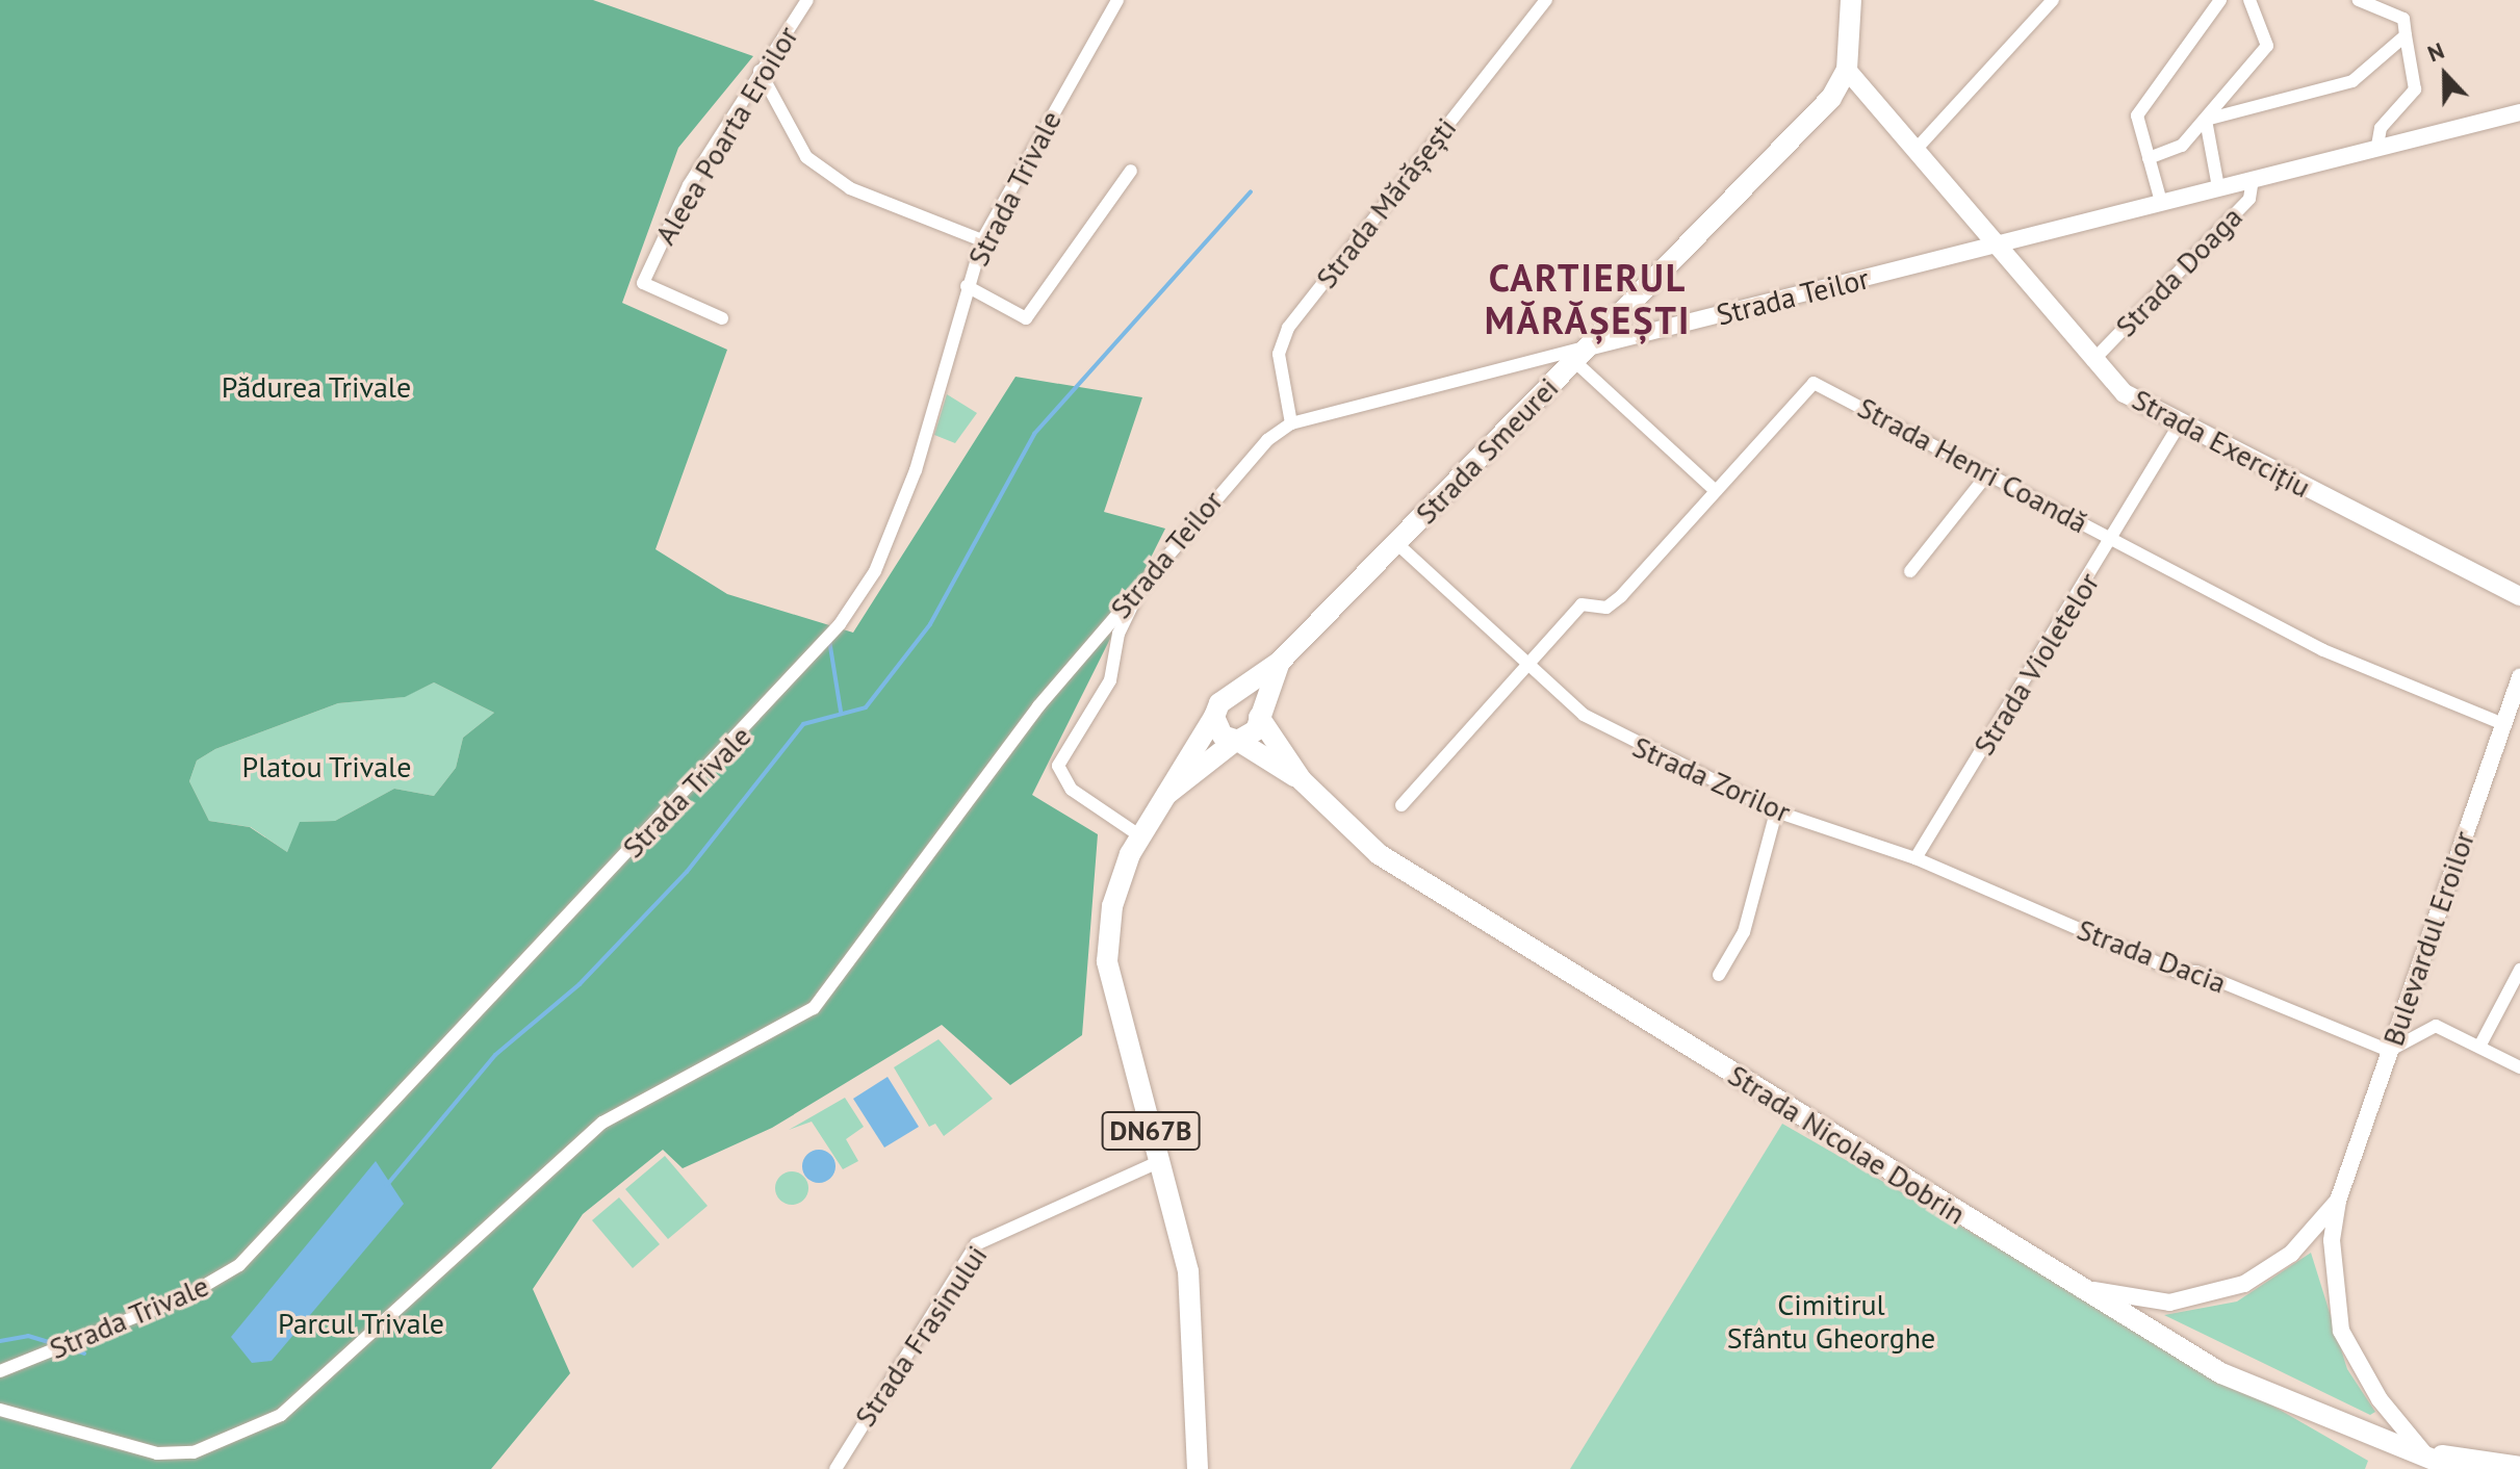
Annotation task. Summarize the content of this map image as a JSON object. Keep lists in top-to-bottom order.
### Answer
{
  "streets": {
    "main road": [
      "Strada Exercițiu",
      "Strada Smeurei",
      "DN67B",
      "Strada Nicolae Dobrin"
    ],
    "street": [
      "Aleea Poarta Eroilor",
      "Strada Trivale",
      "Strada Mărășești",
      "Strada Doaga",
      "Strada Teilor",
      "Strada Henri Coandă",
      "Strada Violetelor",
      "Strada Zorilor",
      "Bulevardul Eroilor",
      "Strada Dacia",
      "Strada Frasinului"
    ]
  },
  "crossings": [
    ["Strada Mărășești", "Strada Teilor"],
    ["Strada Doaga", "Strada Teilor"],
    ["Strada Doaga", "Strada Exercițiu"],
    ["Strada Teilor", "Strada Exercițiu"],
    ["Strada Teilor", "Strada Smeurei"],
    ["Strada Exercițiu", "Strada Smeurei"],
    ["Strada Exercițiu", "Strada Violetelor"],
    ["Strada Smeurei", "Strada Zorilor"],
    ["Strada Smeurei", "Strada Nicolae Dobrin"],
    ["Strada Henri Coandă", "Strada Violetelor"],
    ["Strada Henri Coandă", "Strada Zorilor"],
    ["Strada Henri Coandă", "Bulevardul Eroilor"],
    ["Strada Violetelor", "Strada Zorilor"],
    ["Strada Violetelor", "Strada Dacia"],
    ["Strada Zorilor", "Strada Dacia"],
    ["Bulevardul Eroilor", "Strada Dacia"],
    ["Bulevardul Eroilor", "Strada Nicolae Dobrin"],
    ["DN67B", "Strada Frasinului"]
  ],
  "districts": ["CARTIERUL MĂRĂȘEȘTI"],
  "parks": [
    "Pădurea Trivale",
    "Platou Trivale",
    "Cimitirul Sfântu Gheorghe",
    "Parcul Trivale"
  ],
  "north": "top"
}
